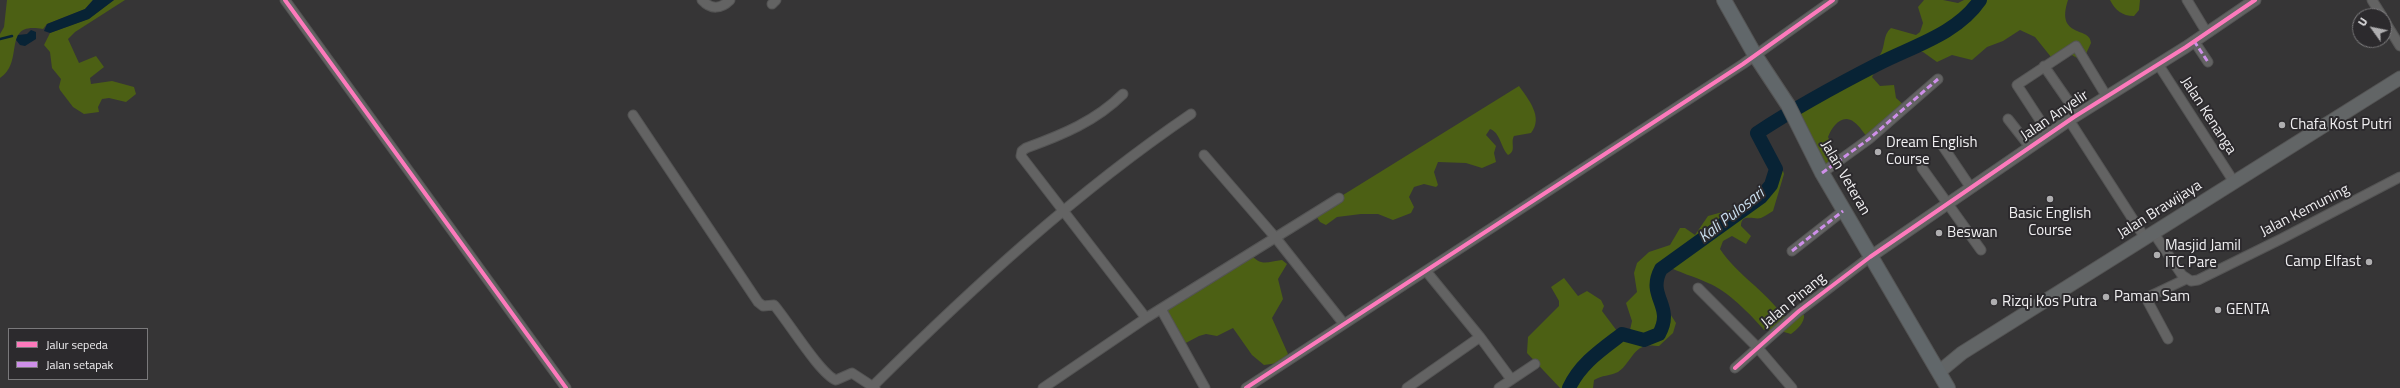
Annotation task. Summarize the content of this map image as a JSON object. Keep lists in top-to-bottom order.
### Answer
{
  "streets": {
    "main road": ["Jalan Veteran", "Jalan Brawijaya"],
    "street": [
      "Jalan Anyelir",
      "Jalan Kenanga",
      "Jalan Kemuning",
      "Jalan Pinang"
    ]
  },
  "crossings": [
    ["Jalan Anyelir", "Jalan Kenanga"],
    ["Jalan Anyelir", "Jalan Veteran"],
    ["Jalan Anyelir", "Jalan Pinang"],
    ["Jalan Kenanga", "Jalan Brawijaya"],
    ["Jalan Veteran", "Jalan Brawijaya"],
    ["Jalan Veteran", "Jalan Pinang"]
  ],
  "water": ["Kali Pulosari"],
  "places": [
    "Chafa Kost Putri",
    "Dream English Course",
    "Basic English Course",
    "Beswan",
    "Masjid Jamil ITC Pare",
    "Camp Elfast",
    "Paman Sam",
    "Rizqi Kos Putra",
    "GENTA"
  ],
  "legend": ["Jalur sepeda", "Jalan setapak"],
  "north": "top left"
}
